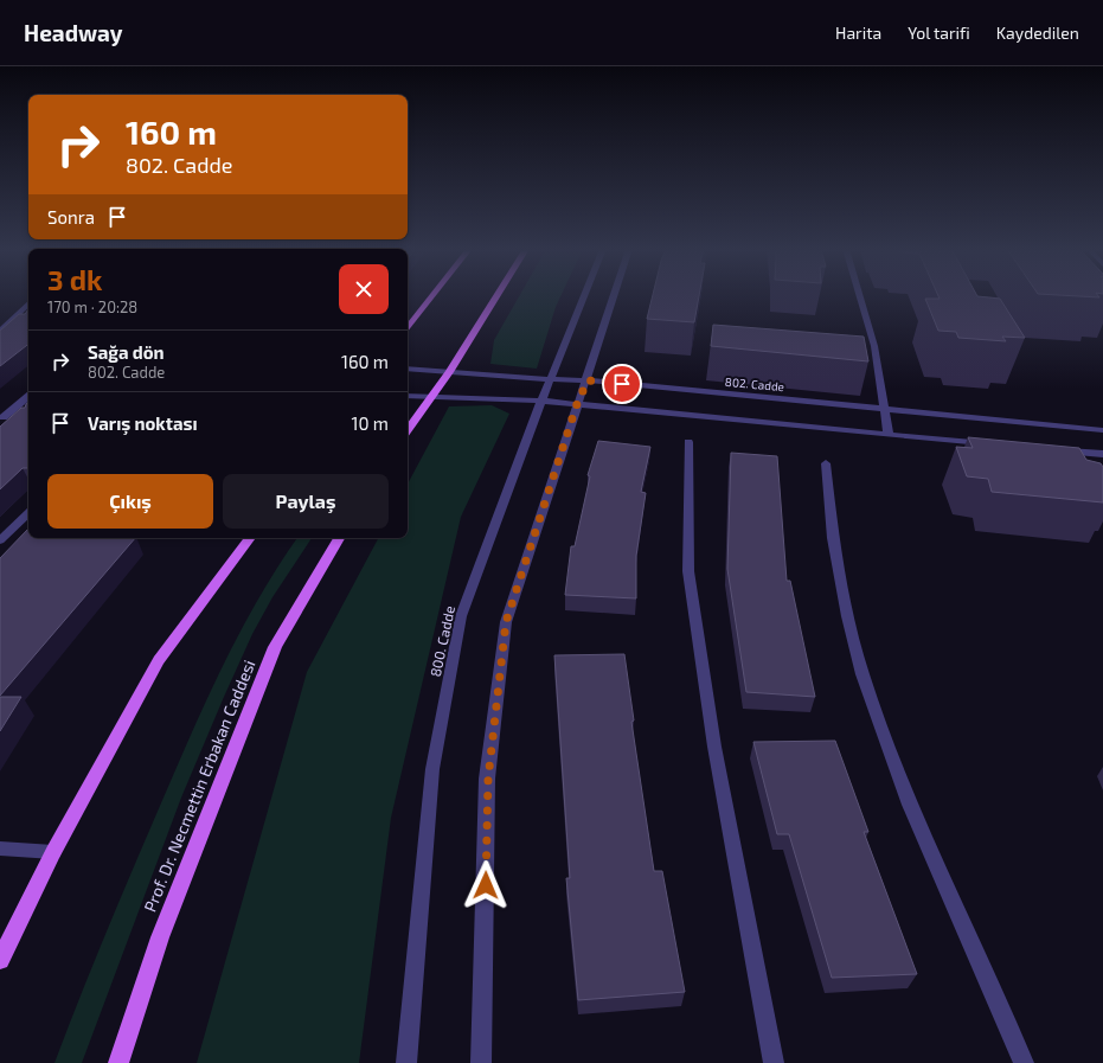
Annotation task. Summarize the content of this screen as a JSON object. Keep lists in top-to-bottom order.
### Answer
{
  "streets": {
    "main road": ["Prof. Dr. Necmettin Erbakan Caddesi"],
    "street": ["802. Cadde", "800. Cadde"]
  },
  "crossings": [
    ["802. Cadde", "800. Cadde"]
  ],
  "page": {
    "header": "Headway",
    "nav": ["Harita", "Yol tarifi", "Kaydedilen"],
    "turn": ["160 m", "802. Cadde"],
    "then": "Sonra",
    "heading": ["3 dk", "170 m · 20:28"],
    "list": [
      {
        "name": "Sağa dön",
        "note": "802. Cadde",
        "value": "160 m"
      },
      {
        "name": "Varış noktası",
        "value": "10 m"
      }
    ],
    "buttons": ["Çıkış", "Paylaş"]
  }
}
